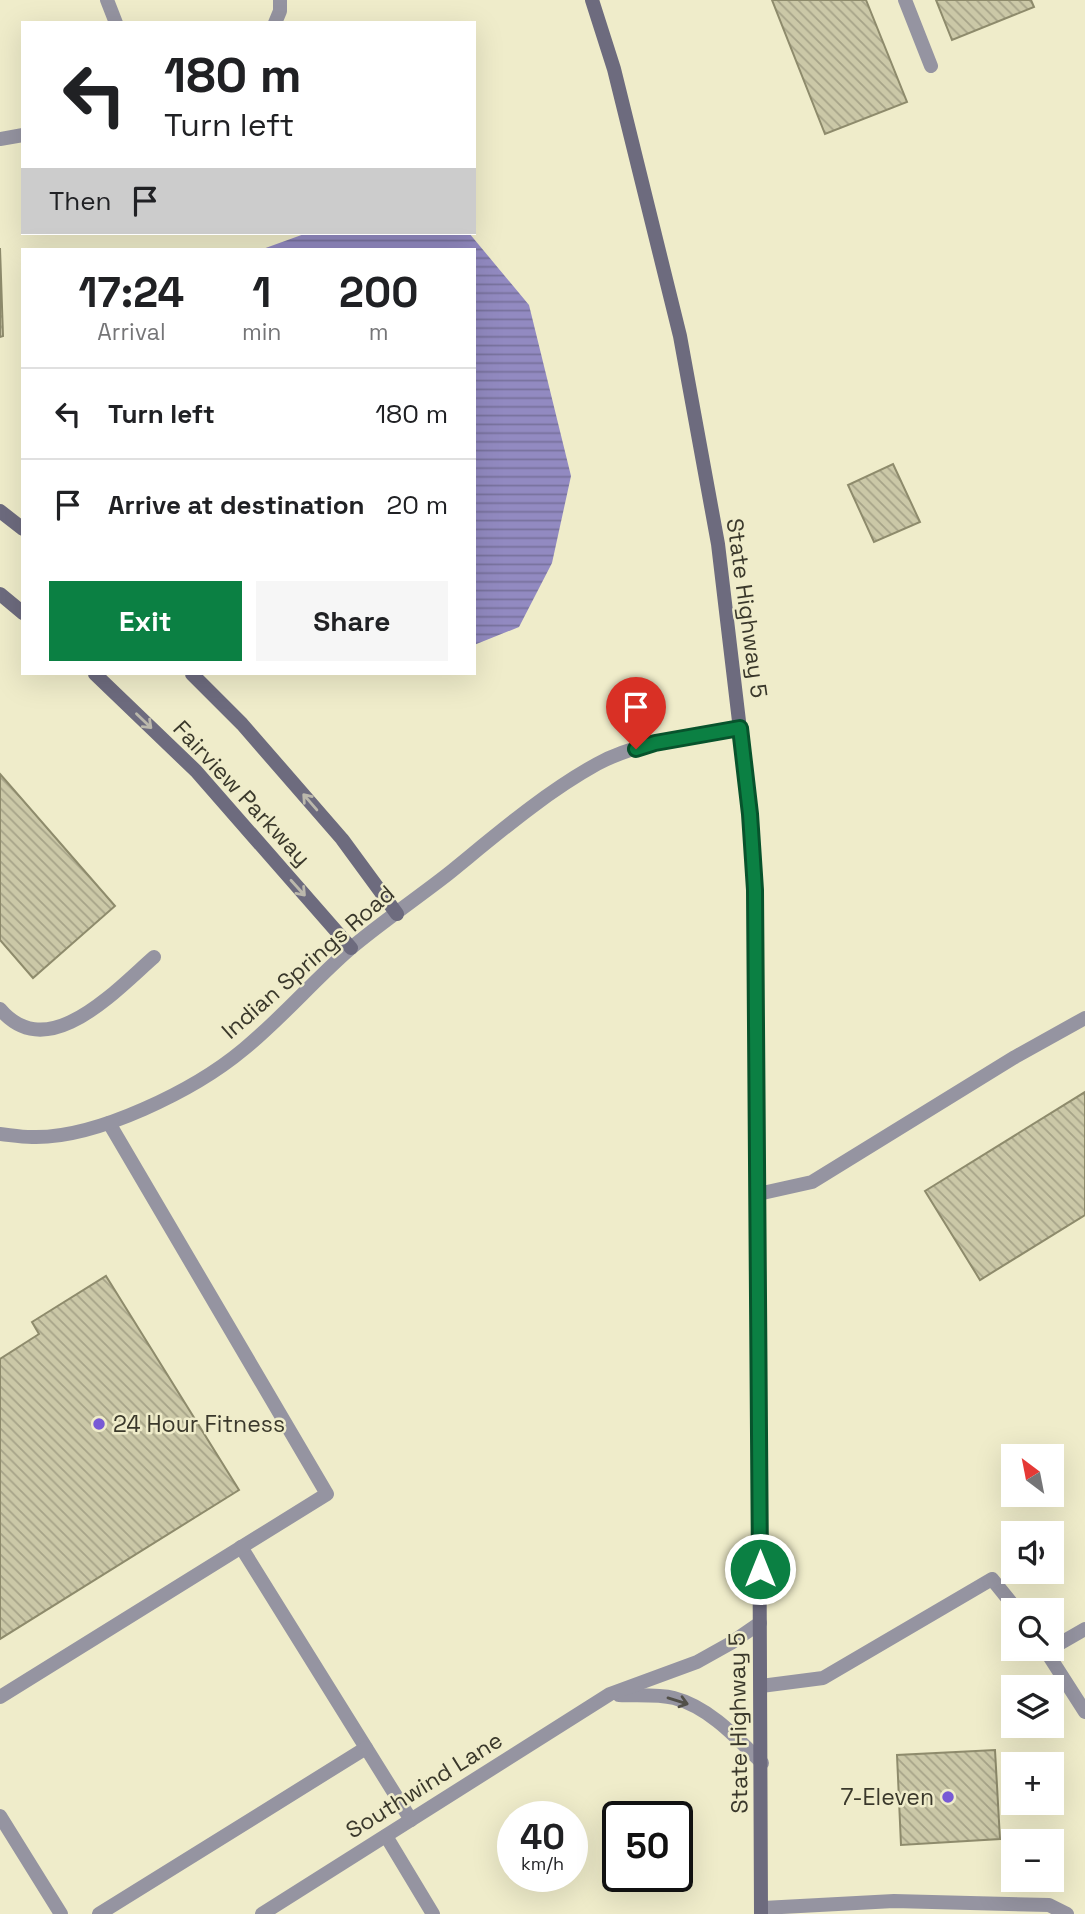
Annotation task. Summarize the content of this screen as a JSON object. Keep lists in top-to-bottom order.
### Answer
{
  "streets": {
    "main road": ["State Highway 5", "Fairview Parkway"],
    "street": ["Indian Springs Road", "Southwind Lane"]
  },
  "crossings": [
    ["State Highway 5", "Indian Springs Road"],
    ["State Highway 5", "Southwind Lane"],
    ["Fairview Parkway", "Indian Springs Road"]
  ],
  "places": ["24 Hour Fitness", "7-Eleven"],
  "north": "top left",
  "page": {
    "turn": ["180 m", "Turn left"],
    "then": "Then",
    "eta": [
      "17:24",
      "Arrival",
      "1",
      "min",
      "200",
      "m"
    ],
    "list": [
      {
        "name": "Turn left",
        "value": "180 m"
      },
      {
        "name": "Arrive at destination",
        "value": "20 m"
      }
    ],
    "buttons": ["Exit", "Share"],
    "map_buttons": ["+", "−"],
    "speed": "40 km/h",
    "limit": "50"
  }
}
